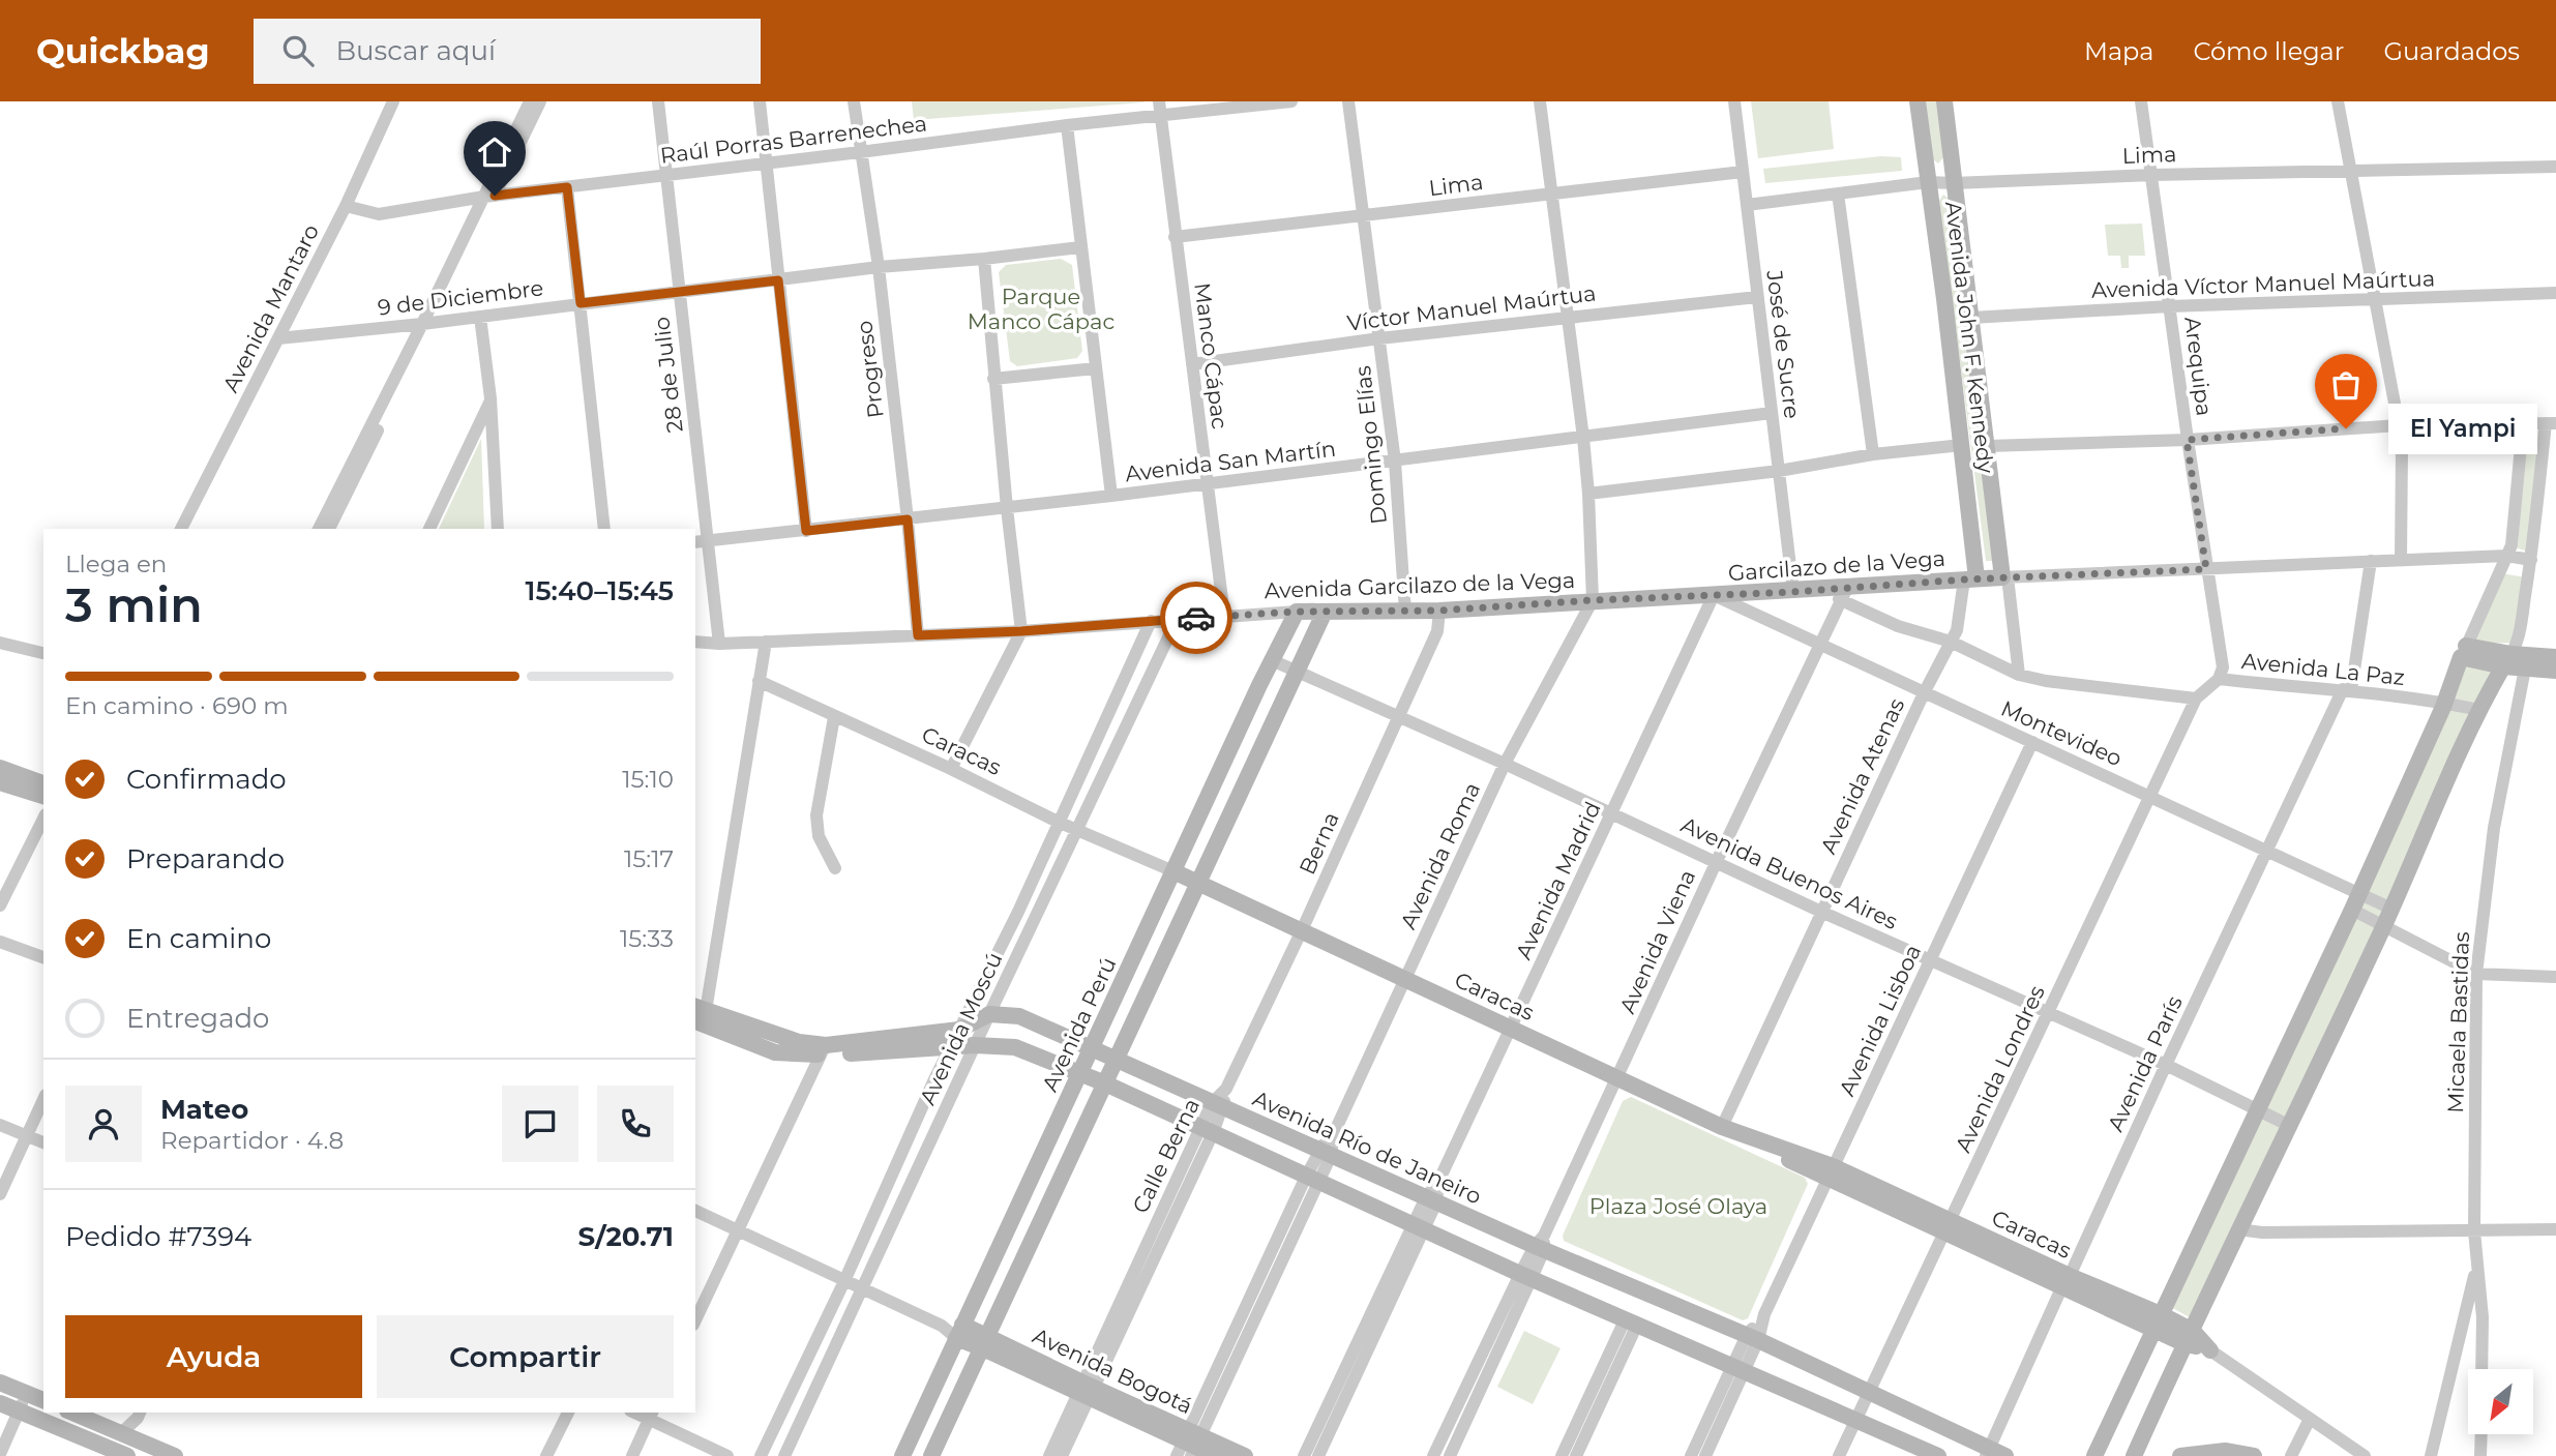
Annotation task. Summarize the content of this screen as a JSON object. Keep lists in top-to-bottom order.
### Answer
{
  "streets": {
    "street": [
      "Raúl Porras Barrenechea",
      "Lima",
      "Avenida Víctor Manuel Maúrtua",
      "9 de Diciembre",
      "Avenida Mantaro",
      "Víctor Manuel Maúrtua",
      "Avenida John F. Kennedy",
      "José de Sucre",
      "Manco Cápac",
      "Arequipa",
      "Progreso",
      "28 de Julio",
      "Domingo Elías",
      "Avenida San Martín",
      "Garcilazo de la Vega",
      "Avenida Garcilazo de la Vega",
      "Avenida La Paz",
      "Montevideo",
      "Caracas",
      "Avenida Atenas",
      "Berna",
      "Avenida Roma",
      "Avenida Buenos Aires",
      "Avenida Madrid",
      "Avenida Viena",
      "Avenida Lisboa",
      "Micaela Bastidas",
      "Avenida Perú",
      "Avenida Moscú",
      "Avenida París",
      "Avenida Londres",
      "Avenida Río de Janeiro",
      "Calle Berna",
      "Avenida Bogotá"
    ]
  },
  "crossings": [
    ["Raúl Porras Barrenechea", "Avenida Mantaro"],
    ["Raúl Porras Barrenechea", "Manco Cápac"],
    ["Raúl Porras Barrenechea", "Progreso"],
    ["Raúl Porras Barrenechea", "28 de Julio"],
    ["Lima", "Avenida John F. Kennedy"],
    ["Lima", "José de Sucre"],
    ["Lima", "Manco Cápac"],
    ["Lima", "Arequipa"],
    ["Lima", "Domingo Elías"],
    ["Avenida Víctor Manuel Maúrtua", "Avenida John F. Kennedy"],
    ["Avenida Víctor Manuel Maúrtua", "Arequipa"],
    ["9 de Diciembre", "Avenida Mantaro"],
    ["9 de Diciembre", "Progreso"],
    ["9 de Diciembre", "28 de Julio"],
    ["Víctor Manuel Maúrtua", "José de Sucre"],
    ["Víctor Manuel Maúrtua", "Manco Cápac"],
    ["Víctor Manuel Maúrtua", "Domingo Elías"],
    ["Avenida John F. Kennedy", "Garcilazo de la Vega"],
    ["Avenida John F. Kennedy", "Avenida Atenas"],
    ["José de Sucre", "Avenida San Martín"],
    ["José de Sucre", "Garcilazo de la Vega"],
    ["Manco Cápac", "Avenida San Martín"],
    ["Manco Cápac", "Avenida Garcilazo de la Vega"],
    ["Arequipa", "Avenida La Paz"],
    ["Progreso", "Avenida San Martín"],
    ["Progreso", "Avenida Garcilazo de la Vega"],
    ["28 de Julio", "Avenida San Martín"],
    ["28 de Julio", "Avenida Garcilazo de la Vega"],
    ["Domingo Elías", "Avenida San Martín"],
    ["Domingo Elías", "Avenida Garcilazo de la Vega"],
    ["Garcilazo de la Vega", "Avenida Garcilazo de la Vega"],
    ["Garcilazo de la Vega", "Montevideo"],
    ["Garcilazo de la Vega", "Avenida Atenas"],
    ["Garcilazo de la Vega", "Avenida Madrid"],
    ["Garcilazo de la Vega", "Avenida Viena"],
    ["Avenida Garcilazo de la Vega", "Montevideo"],
    ["Avenida Garcilazo de la Vega", "Berna"],
    ["Avenida Garcilazo de la Vega", "Avenida Roma"],
    ["Avenida Garcilazo de la Vega", "Avenida Madrid"],
    ["Avenida Garcilazo de la Vega", "Avenida Perú"],
    ["Avenida Garcilazo de la Vega", "Avenida Moscú"],
    ["Avenida La Paz", "Avenida París"],
    ["Avenida La Paz", "Avenida Londres"],
    ["Montevideo", "Avenida Atenas"],
    ["Montevideo", "Avenida Madrid"],
    ["Montevideo", "Avenida Viena"],
    ["Montevideo", "Avenida Lisboa"],
    ["Montevideo", "Avenida París"],
    ["Montevideo", "Avenida Londres"],
    ["Caracas", "Avenida Atenas"],
    ["Caracas", "Berna"],
    ["Caracas", "Avenida Roma"],
    ["Caracas", "Avenida Madrid"],
    ["Caracas", "Avenida Viena"],
    ["Caracas", "Avenida Lisboa"],
    ["Caracas", "Avenida Perú"],
    ["Caracas", "Avenida Moscú"],
    ["Caracas", "Avenida París"],
    ["Caracas", "Avenida Londres"],
    ["Avenida Atenas", "Avenida Buenos Aires"],
    ["Berna", "Avenida Buenos Aires"],
    ["Berna", "Calle Berna"],
    ["Avenida Roma", "Avenida Buenos Aires"],
    ["Avenida Roma", "Avenida Río de Janeiro"],
    ["Avenida Roma", "Avenida Bogotá"],
    ["Avenida Buenos Aires", "Avenida Madrid"],
    ["Avenida Buenos Aires", "Avenida Viena"],
    ["Avenida Buenos Aires", "Avenida Lisboa"],
    ["Avenida Buenos Aires", "Avenida Perú"],
    ["Avenida Buenos Aires", "Avenida París"],
    ["Avenida Buenos Aires", "Avenida Londres"],
    ["Avenida Madrid", "Avenida Río de Janeiro"],
    ["Avenida Viena", "Avenida Río de Janeiro"],
    ["Avenida Lisboa", "Avenida Río de Janeiro"],
    ["Avenida Perú", "Avenida Río de Janeiro"],
    ["Avenida Perú", "Avenida Bogotá"],
    ["Avenida Moscú", "Avenida Río de Janeiro"],
    ["Avenida París", "Avenida Río de Janeiro"],
    ["Avenida Londres", "Avenida Río de Janeiro"],
    ["Avenida Río de Janeiro", "Calle Berna"],
    ["Calle Berna", "Avenida Bogotá"]
  ],
  "parks": ["Parque Manco Cápac", "Plaza José Olaya"],
  "places": ["El Yampi"],
  "north": "bottom left",
  "page": {
    "header": "Quickbag",
    "search": "Buscar aquí",
    "nav": ["Mapa", "Cómo llegar", "Guardados"],
    "bubble": "El Yampi",
    "heading": ["3 min", "Llega en", "15:40–15:45"],
    "panel": [
      "Mateo",
      "Repartidor · 4.8",
      "Pedido #7394",
      "S/20.71"
    ],
    "bar": "En camino · 690 m",
    "list": [
      ["Confirmado", "15:10"],
      ["Preparando", "15:17"],
      ["En camino", "15:33"],
      "Entregado"
    ],
    "buttons": ["Ayuda", "Compartir"]
  }
}
